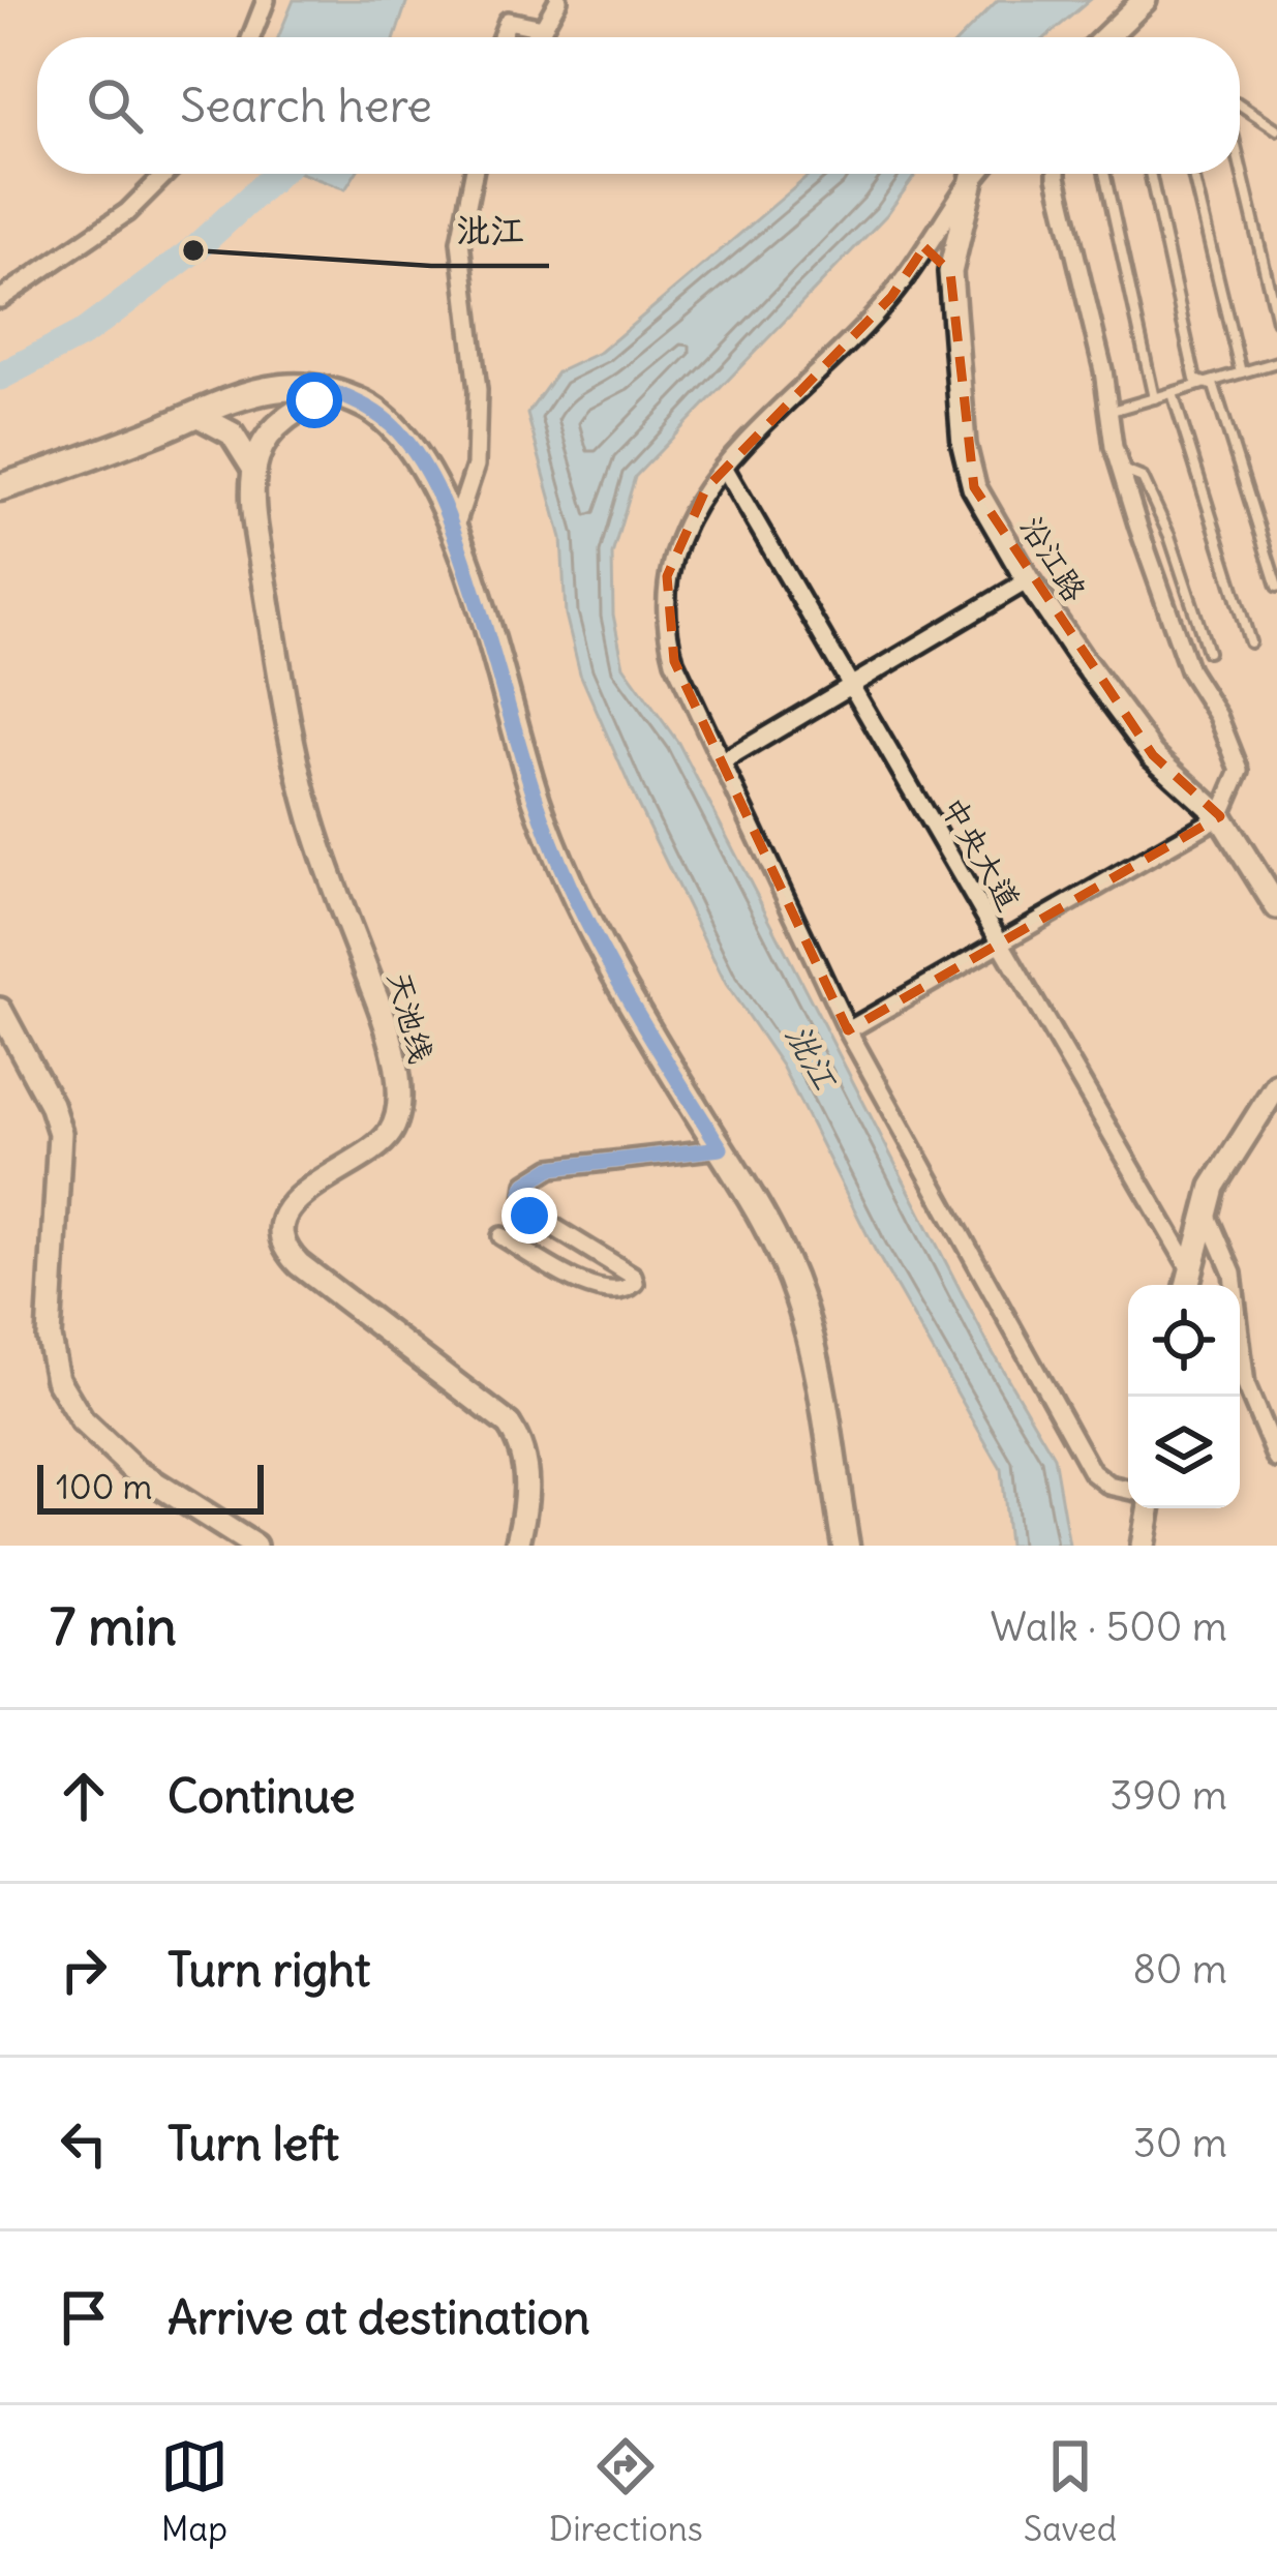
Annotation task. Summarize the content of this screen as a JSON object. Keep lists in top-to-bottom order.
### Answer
{
  "streets": {
    "street": ["沿江路", "中央大道", "天池线"]
  },
  "water": ["沘江"],
  "places": ["沘江"],
  "scale_bar": "100 m",
  "page": {
    "search": "Search here",
    "scale": "100 m",
    "heading": ["7 min", "Walk · 500 m"],
    "list": [
      ["Continue", "390 m"],
      ["Turn right", "80 m"],
      ["Turn left", "30 m"],
      "Arrive at destination"
    ],
    "nav": ["Map", "Directions", "Saved"]
  }
}
